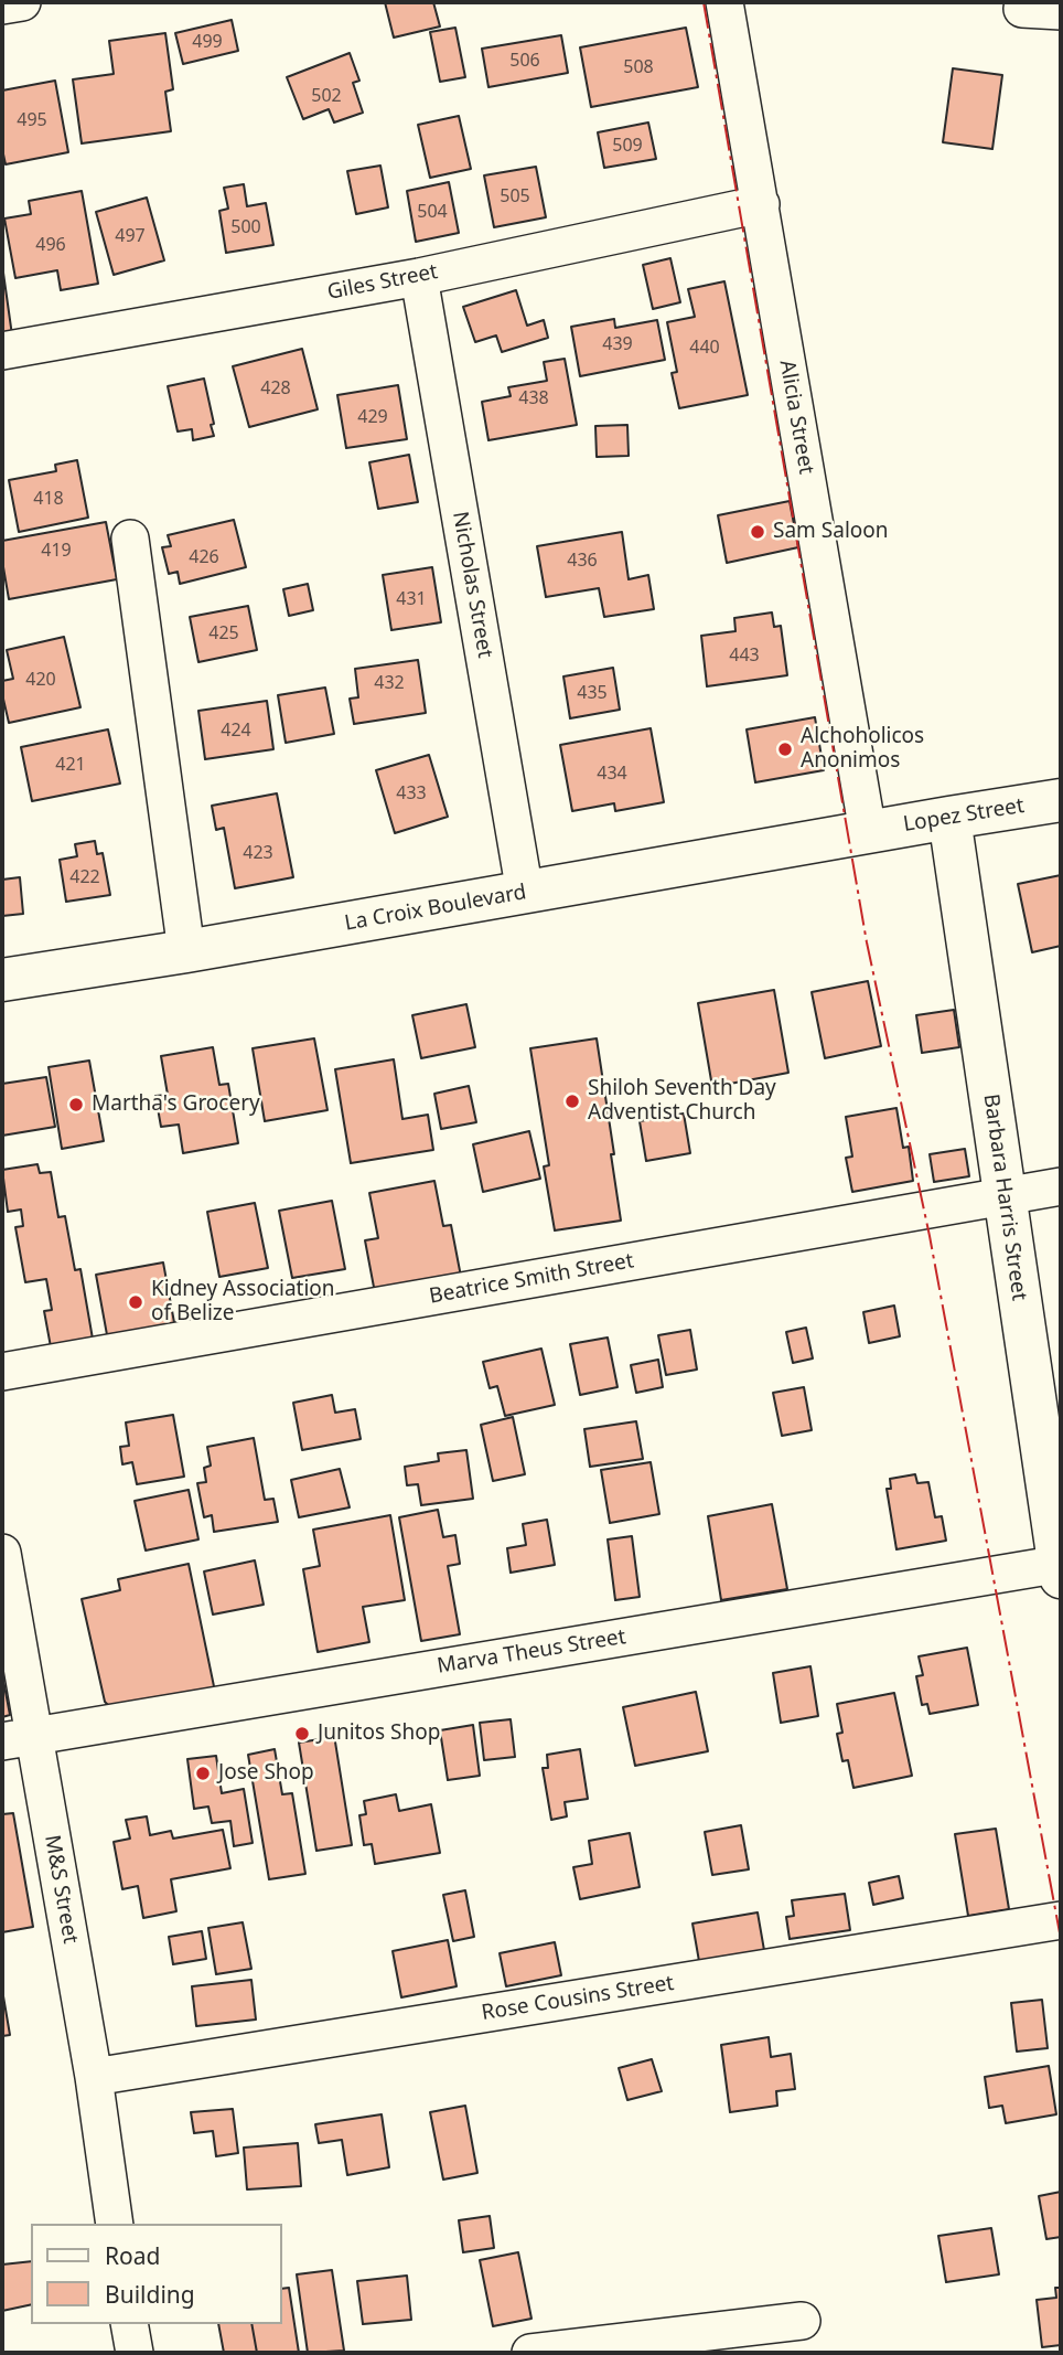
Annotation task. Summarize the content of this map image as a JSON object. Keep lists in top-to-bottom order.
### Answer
{
  "streets": {
    "street": [
      "Giles Street",
      "Alicia Street",
      "Nicholas Street",
      "Lopez Street",
      "La Croix Boulevard",
      "Barbara Harris Street",
      "Beatrice Smith Street",
      "Marva Theus Street",
      "M&S Street",
      "Rose Cousins Street"
    ]
  },
  "crossings": [
    ["Giles Street", "Alicia Street"],
    ["Giles Street", "Nicholas Street"],
    ["Alicia Street", "Lopez Street"],
    ["Alicia Street", "La Croix Boulevard"],
    ["Nicholas Street", "La Croix Boulevard"],
    ["Lopez Street", "La Croix Boulevard"],
    ["Lopez Street", "Barbara Harris Street"],
    ["Barbara Harris Street", "Beatrice Smith Street"],
    ["Barbara Harris Street", "Marva Theus Street"],
    ["Marva Theus Street", "M&S Street"],
    ["M&S Street", "Rose Cousins Street"]
  ],
  "places": [
    "Sam Saloon",
    "Alchoholicos Anonimos",
    "Shiloh Seventh Day Adventist Church",
    "Martha's Grocery",
    "Kidney Association of Belize",
    "Junitos Shop",
    "Jose Shop"
  ],
  "house_numbers": [
    "499",
    "506",
    "508",
    "502",
    "495",
    "509",
    "505",
    "504",
    "500",
    "497",
    "496",
    "439",
    "440",
    "428",
    "438",
    "429",
    "418",
    "419",
    "426",
    "436",
    "431",
    "425",
    "443",
    "420",
    "432",
    "435",
    "424",
    "421",
    "434",
    "433",
    "423",
    "422"
  ],
  "legend": ["Road", "Building"]
}
